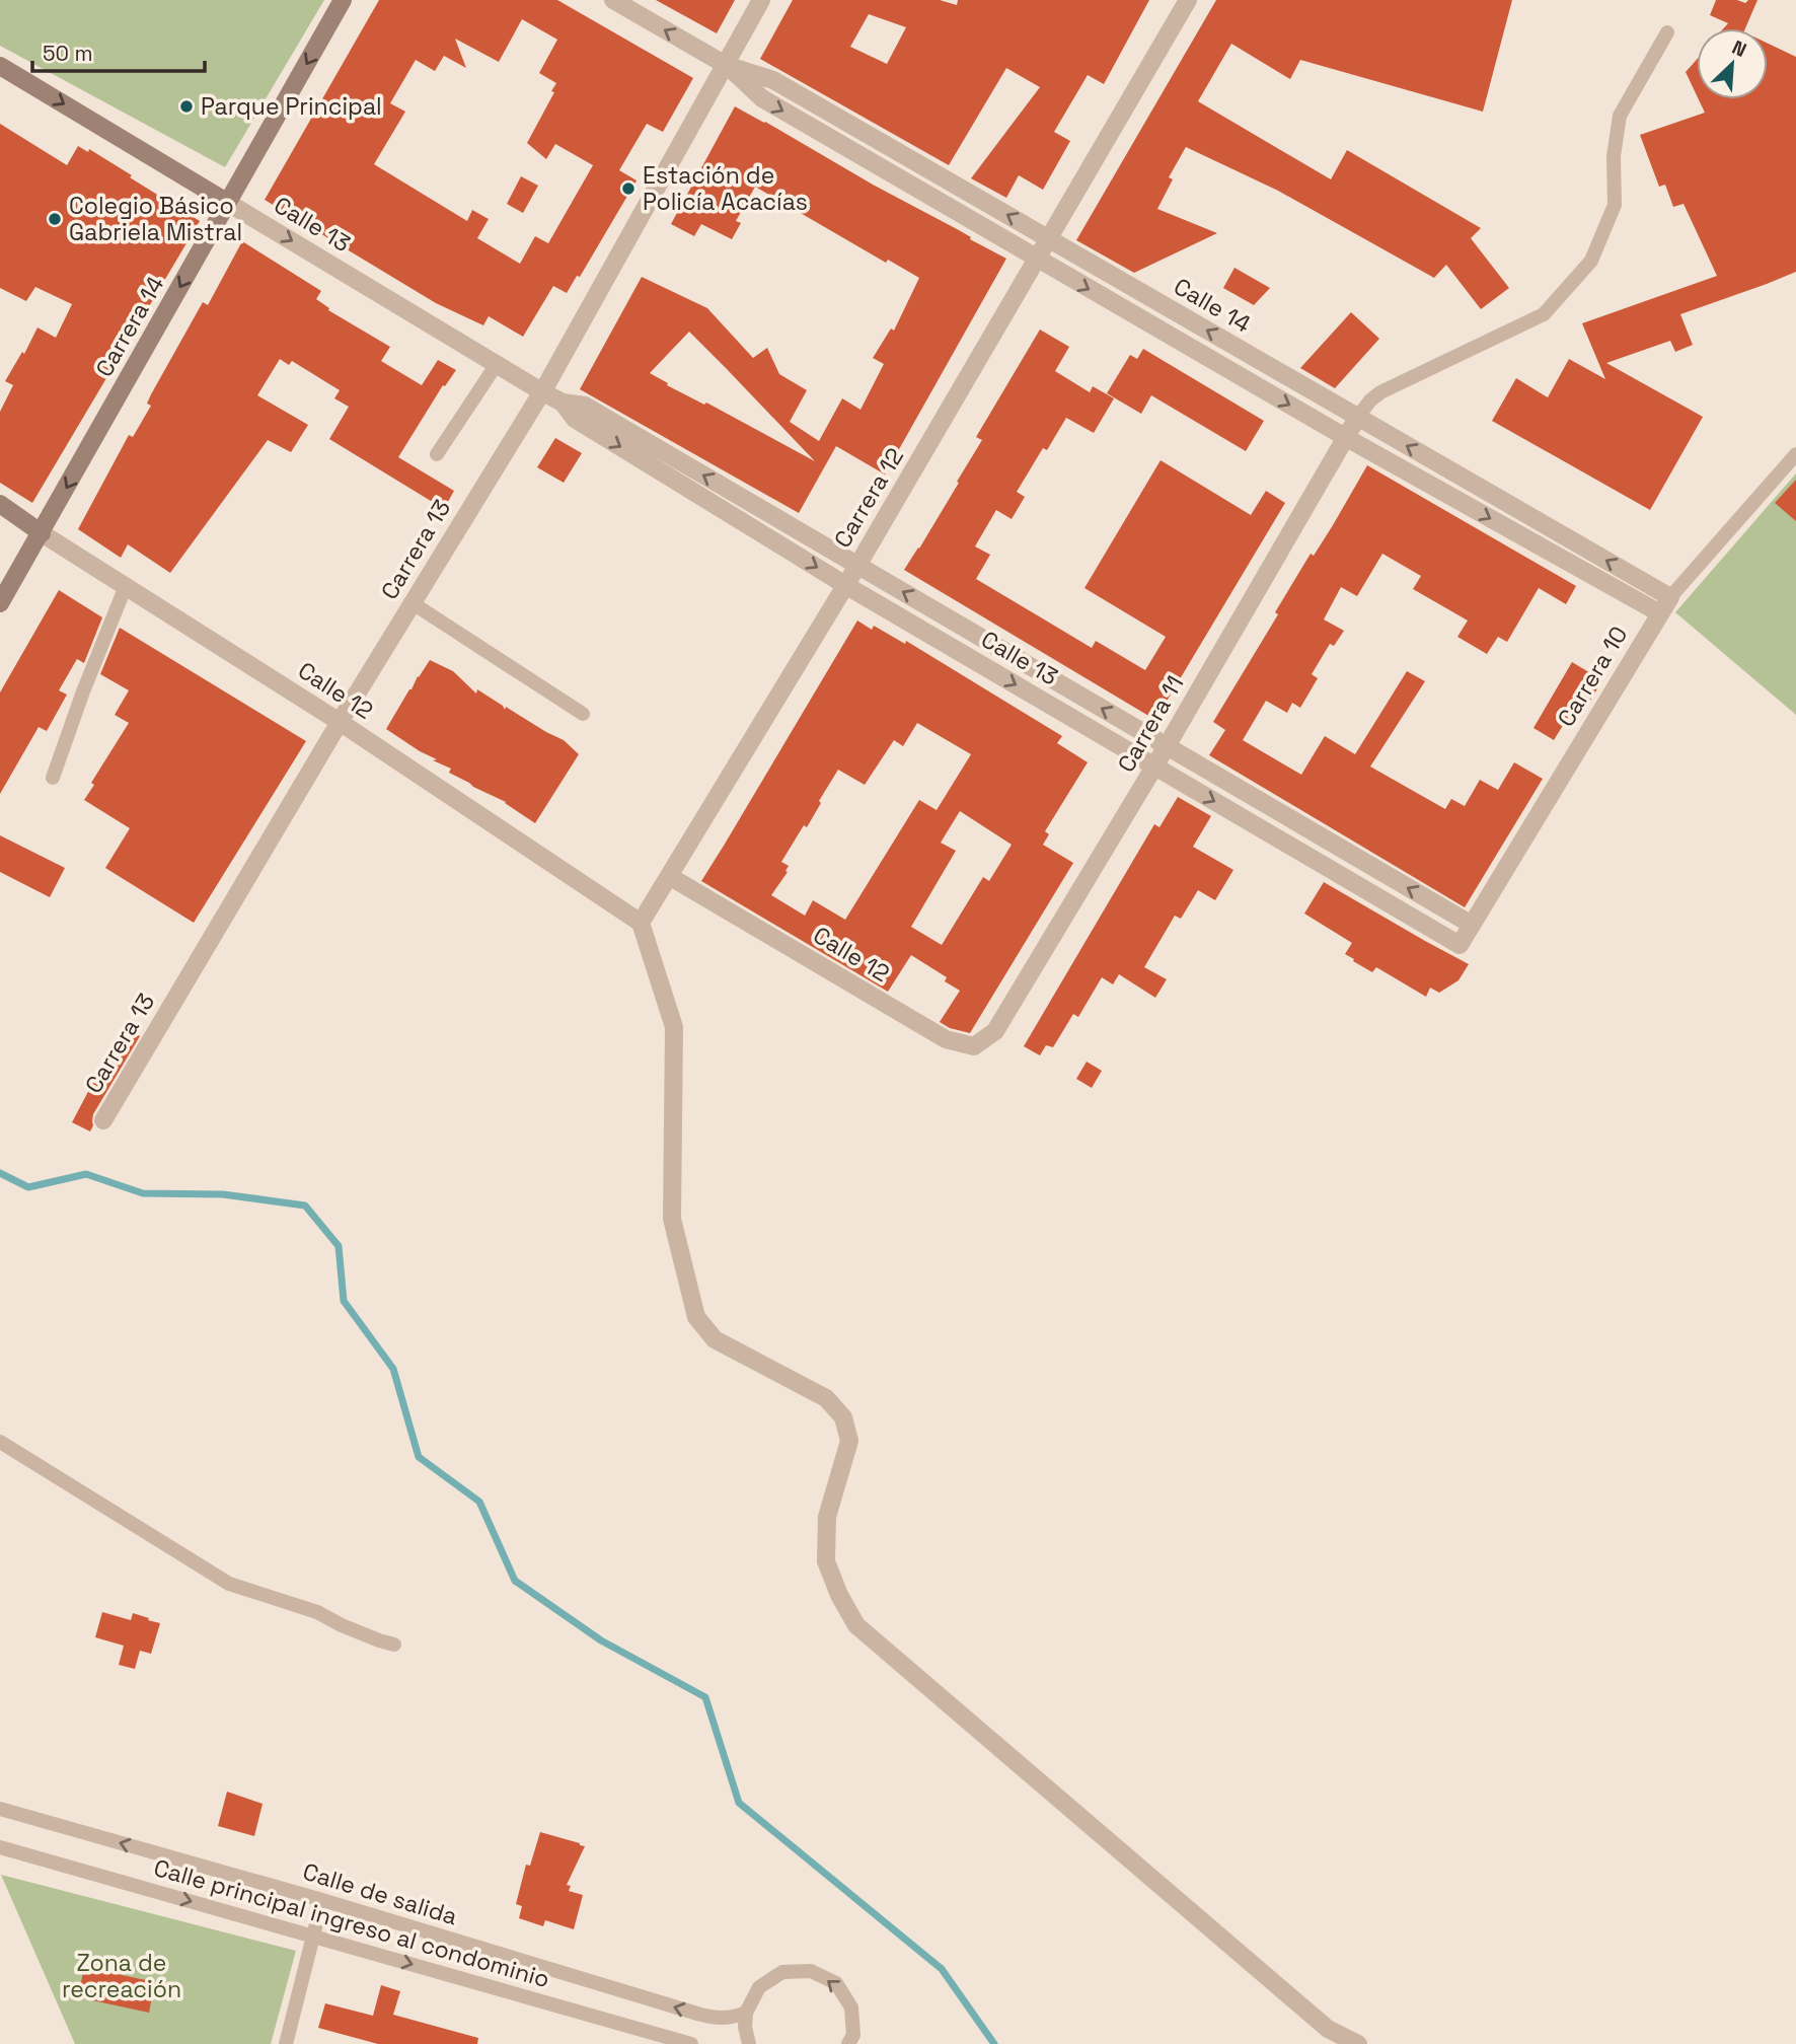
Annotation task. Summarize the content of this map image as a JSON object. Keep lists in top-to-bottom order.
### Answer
{
  "streets": {
    "street": [
      "Calle 13",
      "Calle 14",
      "Carrera 14",
      "Carrera 12",
      "Carrera 13",
      "Carrera 10",
      "Calle 12",
      "Carrera 11"
    ],
    "lane": ["Calle de salida", "Calle principal ingreso al condominio"]
  },
  "crossings": [
    ["Calle 13", "Carrera 14"],
    ["Calle 13", "Carrera 12"],
    ["Calle 13", "Carrera 13"],
    ["Calle 13", "Carrera 10"],
    ["Calle 13", "Carrera 11"],
    ["Calle 14", "Carrera 12"],
    ["Calle 14", "Carrera 13"],
    ["Calle 14", "Carrera 10"],
    ["Calle 14", "Carrera 11"],
    ["Carrera 14", "Calle 12"],
    ["Carrera 12", "Calle 12"],
    ["Carrera 13", "Calle 12"],
    ["Calle 12", "Carrera 11"]
  ],
  "one_way": ["Carrera 14", "Calle de salida", "Calle principal ingreso al condominio"],
  "parks": ["Zona de recreación"],
  "places": ["Parque Principal", "Estación de Policía Acacías", "Colegio Básico Gabriela Mistral"],
  "scale_bar": "50 m",
  "north": "top right"
}
